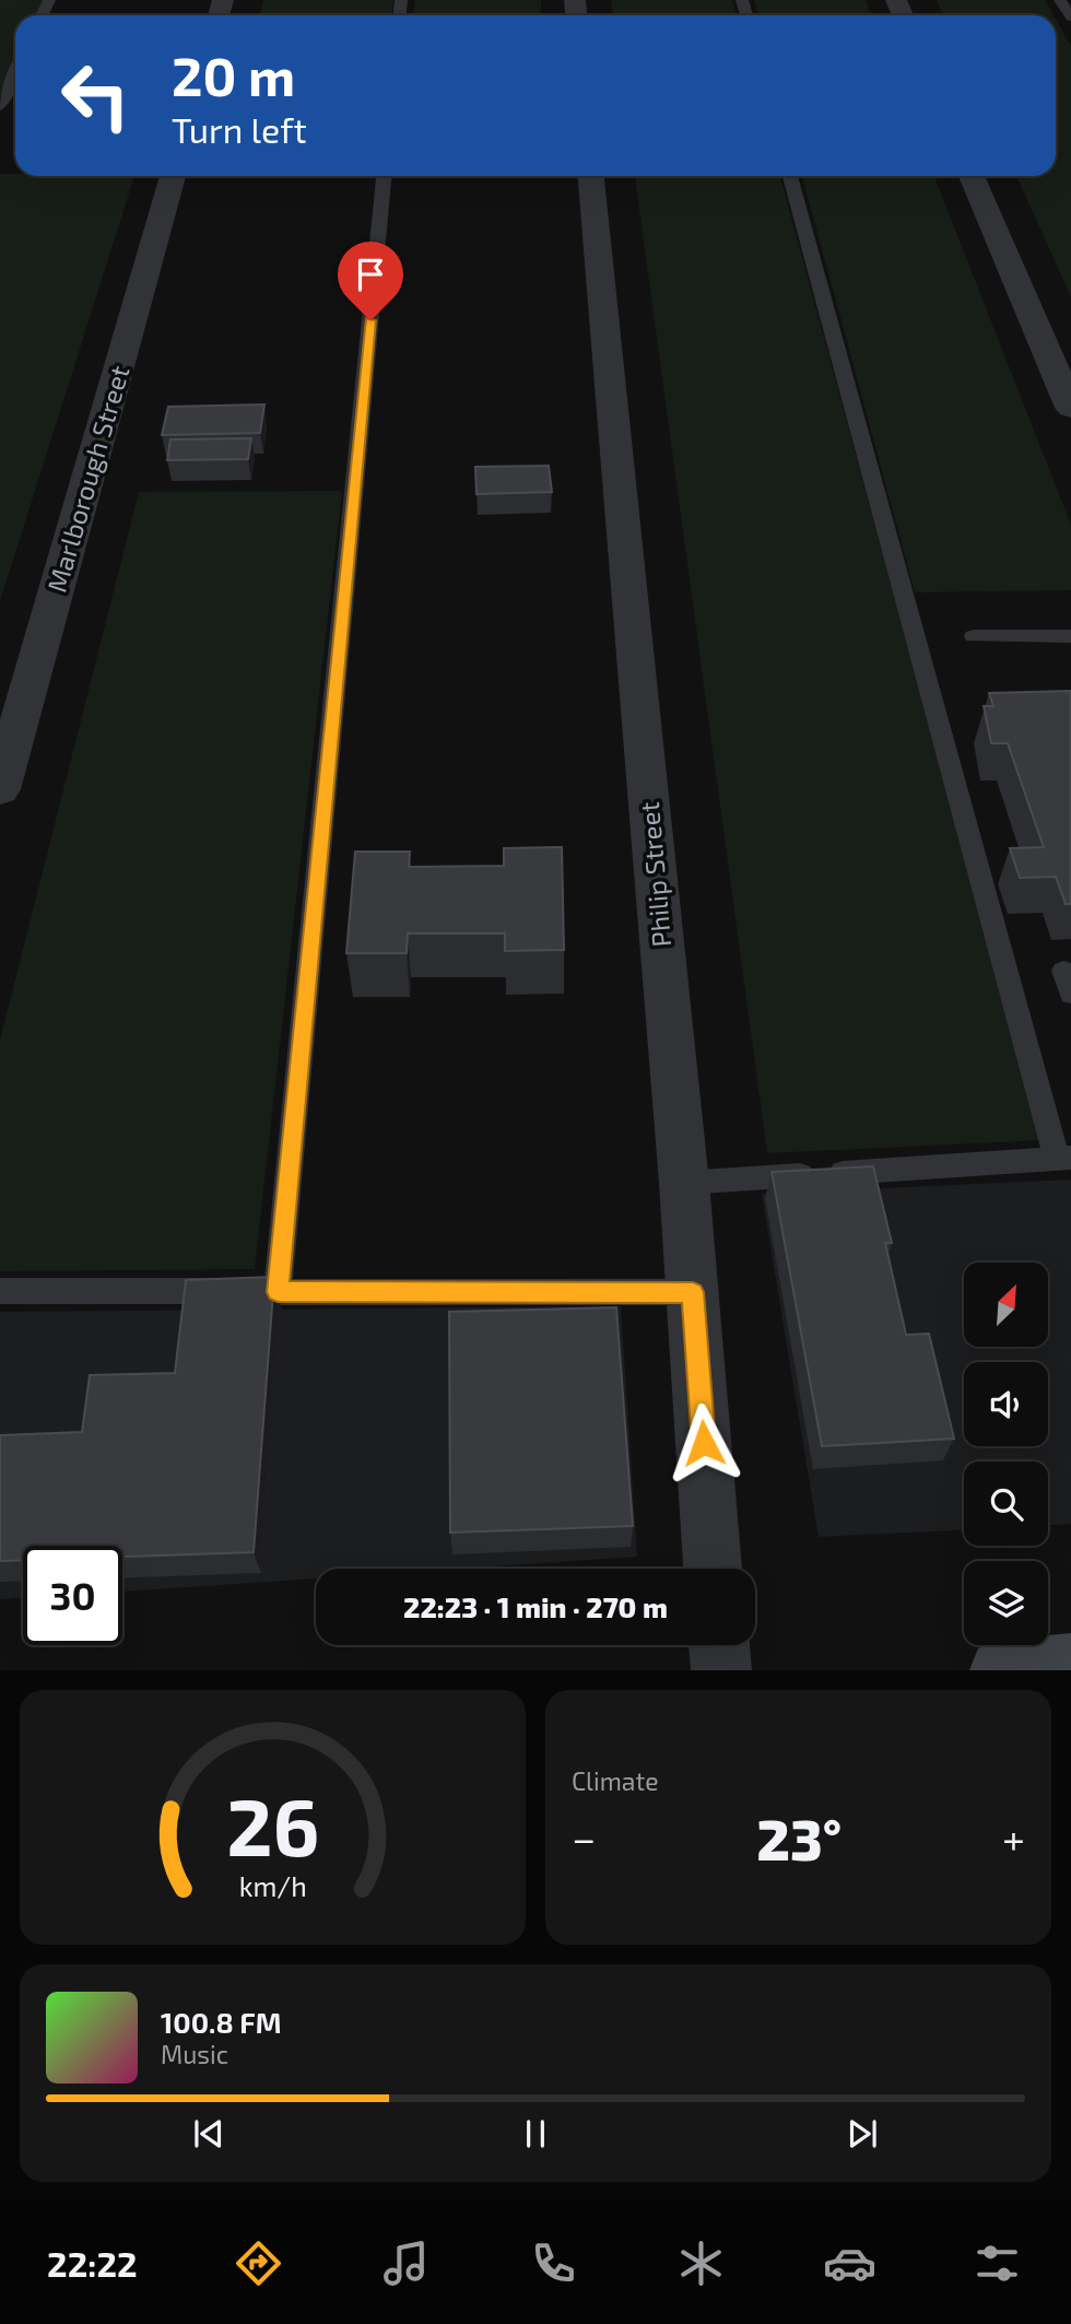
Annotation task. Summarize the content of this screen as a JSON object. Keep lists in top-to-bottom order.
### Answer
{
  "streets": {
    "street": ["Marlborough Street", "Philip Street"]
  },
  "north": "top right",
  "page": {
    "turn": ["20 m", "Turn left"],
    "limit": "30",
    "trip": "22:23 · 1 min · 270 m",
    "tile": "Climate",
    "heat": ["−", "23°", "+"],
    "song": ["100.8 FM", "Music"],
    "tabs": "22:22",
    "gauge": ["26", "km/h"]
  }
}
